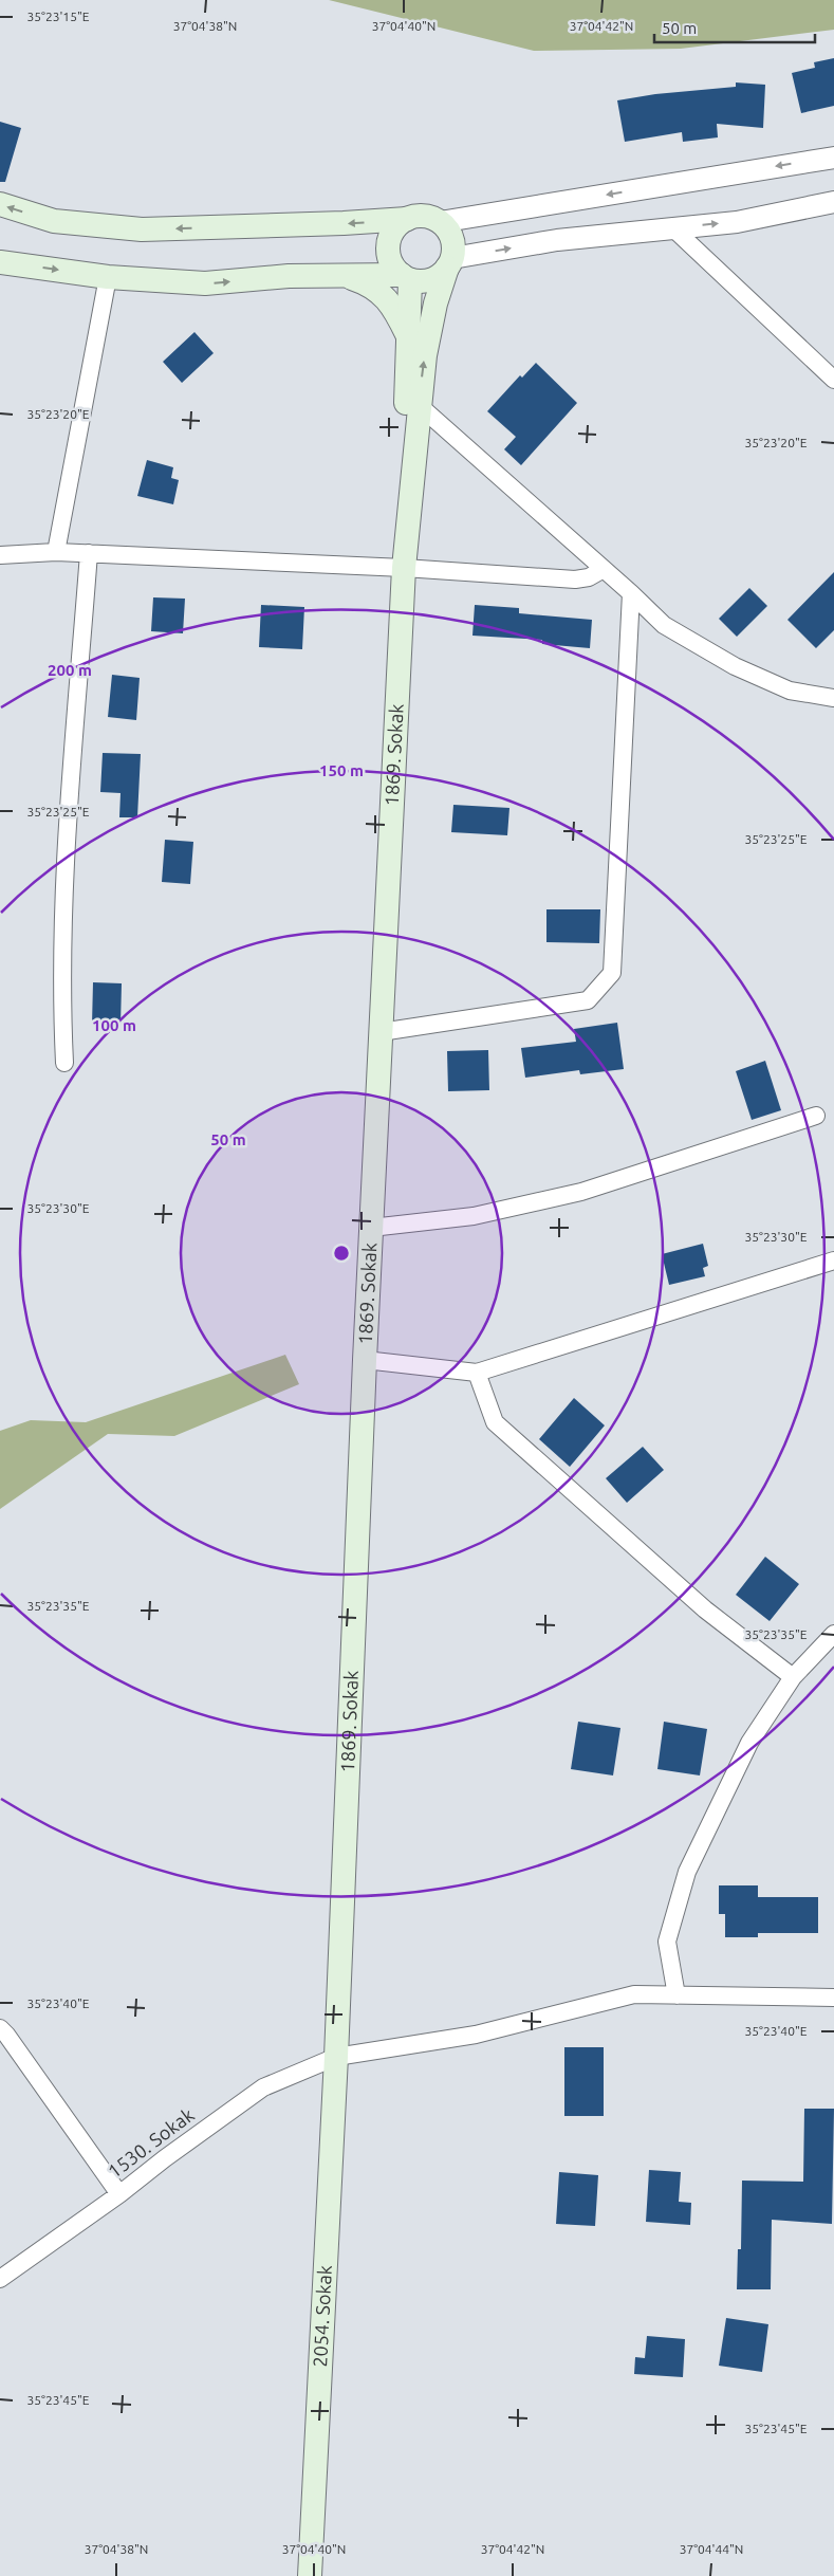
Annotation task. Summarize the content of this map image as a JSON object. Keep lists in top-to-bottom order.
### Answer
{
  "streets": {
    "main road": ["1869. Sokak", "2054. Sokak"],
    "street": ["1530. Sokak"]
  },
  "crossings": [
    ["1869. Sokak", "1530. Sokak"],
    ["1869. Sokak", "2054. Sokak"],
    ["1530. Sokak", "2054. Sokak"]
  ],
  "scale_bar": "50 m",
  "coordinates": [
    "35°23'15\"E",
    "37°04'38\"N",
    "37°04'40\"N",
    "37°04'42\"N",
    "35°23'20\"E",
    "35°23'25\"E",
    "35°23'30\"E",
    "35°23'35\"E",
    "35°23'40\"E",
    "35°23'45\"E",
    "37°04'44\"N"
  ],
  "rings": [
    "200 m",
    "150 m",
    "100 m",
    "50 m"
  ]
}
